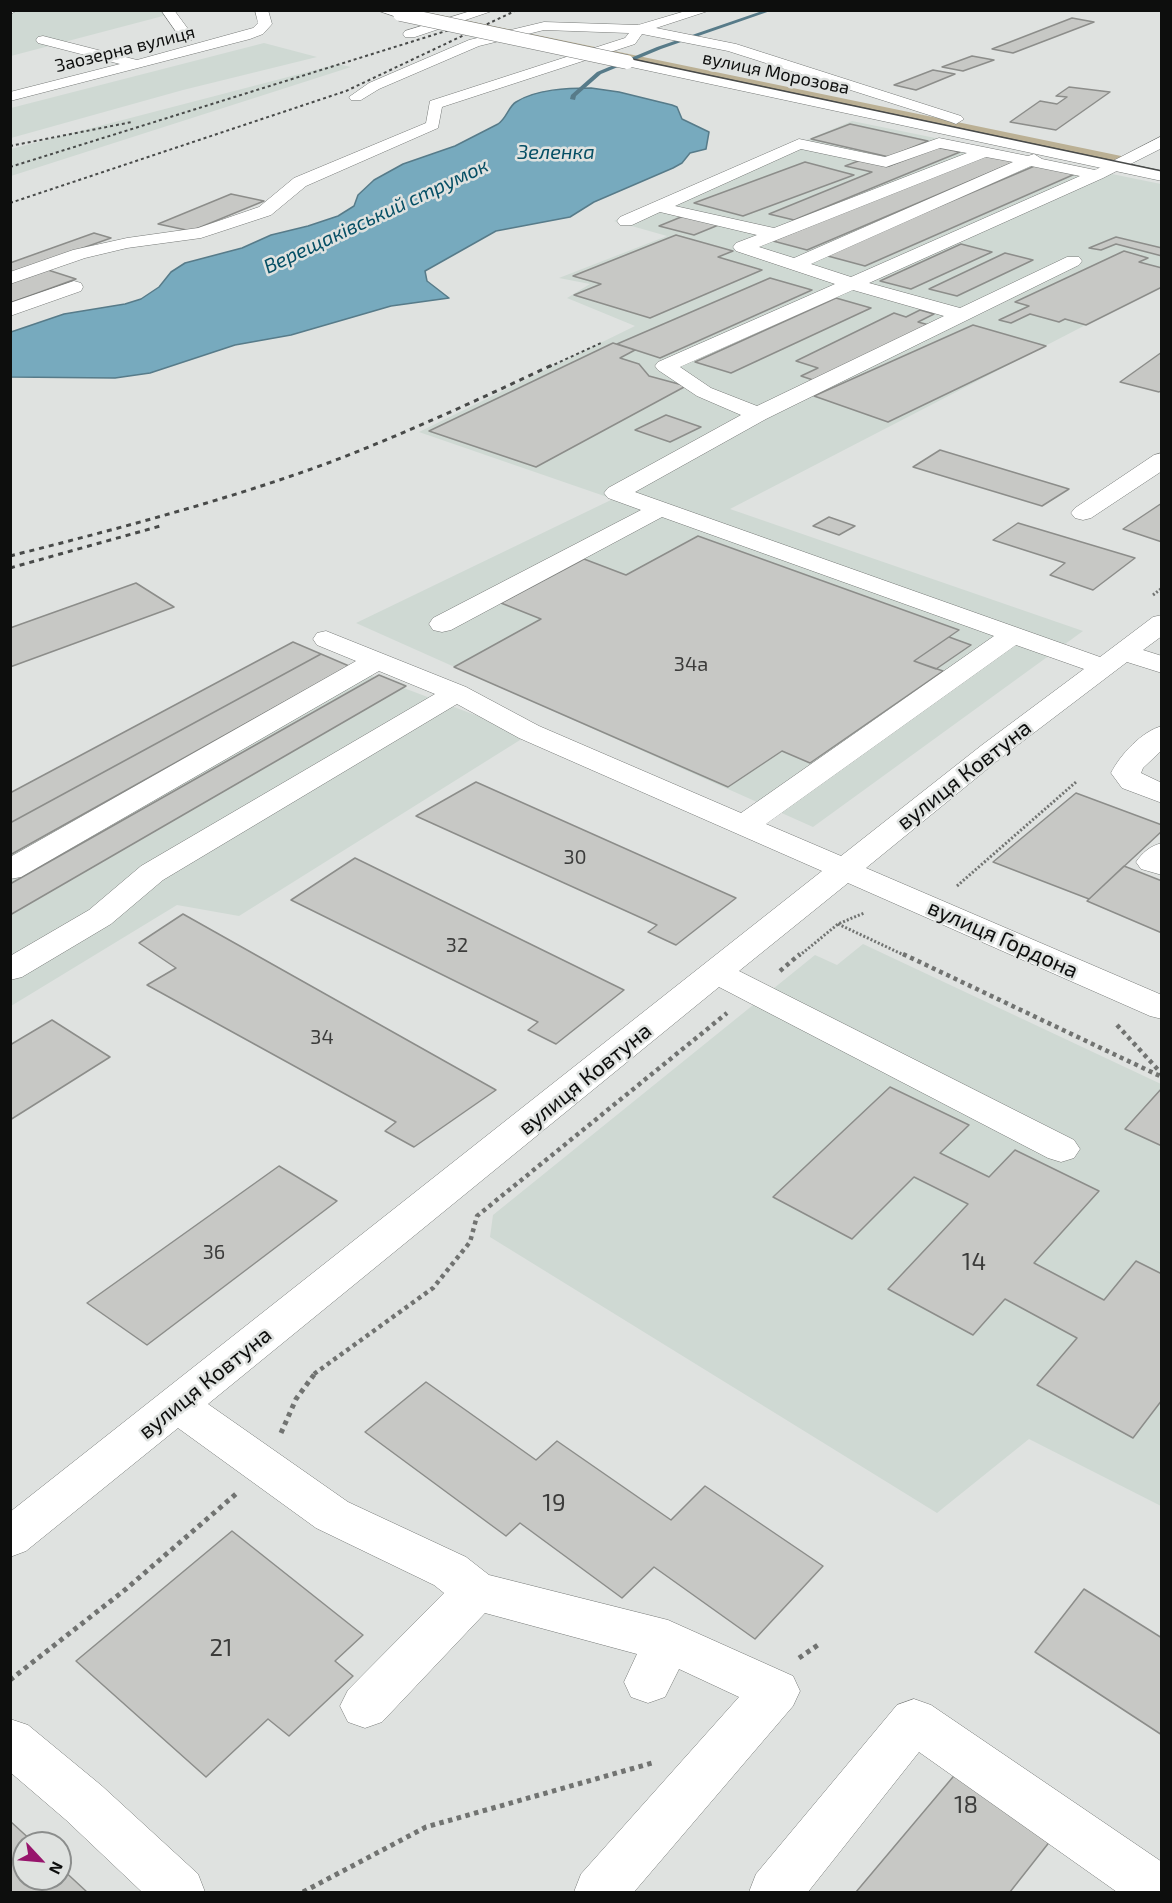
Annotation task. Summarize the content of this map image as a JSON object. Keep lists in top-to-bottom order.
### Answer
{
  "streets": {
    "main road": [
      "Заозерна вулиця",
      "вулиця Морозова",
      "вулиця Ковтуна",
      "вулиця Гордона"
    ]
  },
  "crossings": [
    ["вулиця Ковтуна", "вулиця Гордона"]
  ],
  "water": ["Зеленка", "Верещаківський струмок"],
  "house_numbers": [
    "34а",
    "30",
    "32",
    "34",
    "36",
    "14",
    "19",
    "21",
    "18"
  ],
  "north": "bottom right"
}
